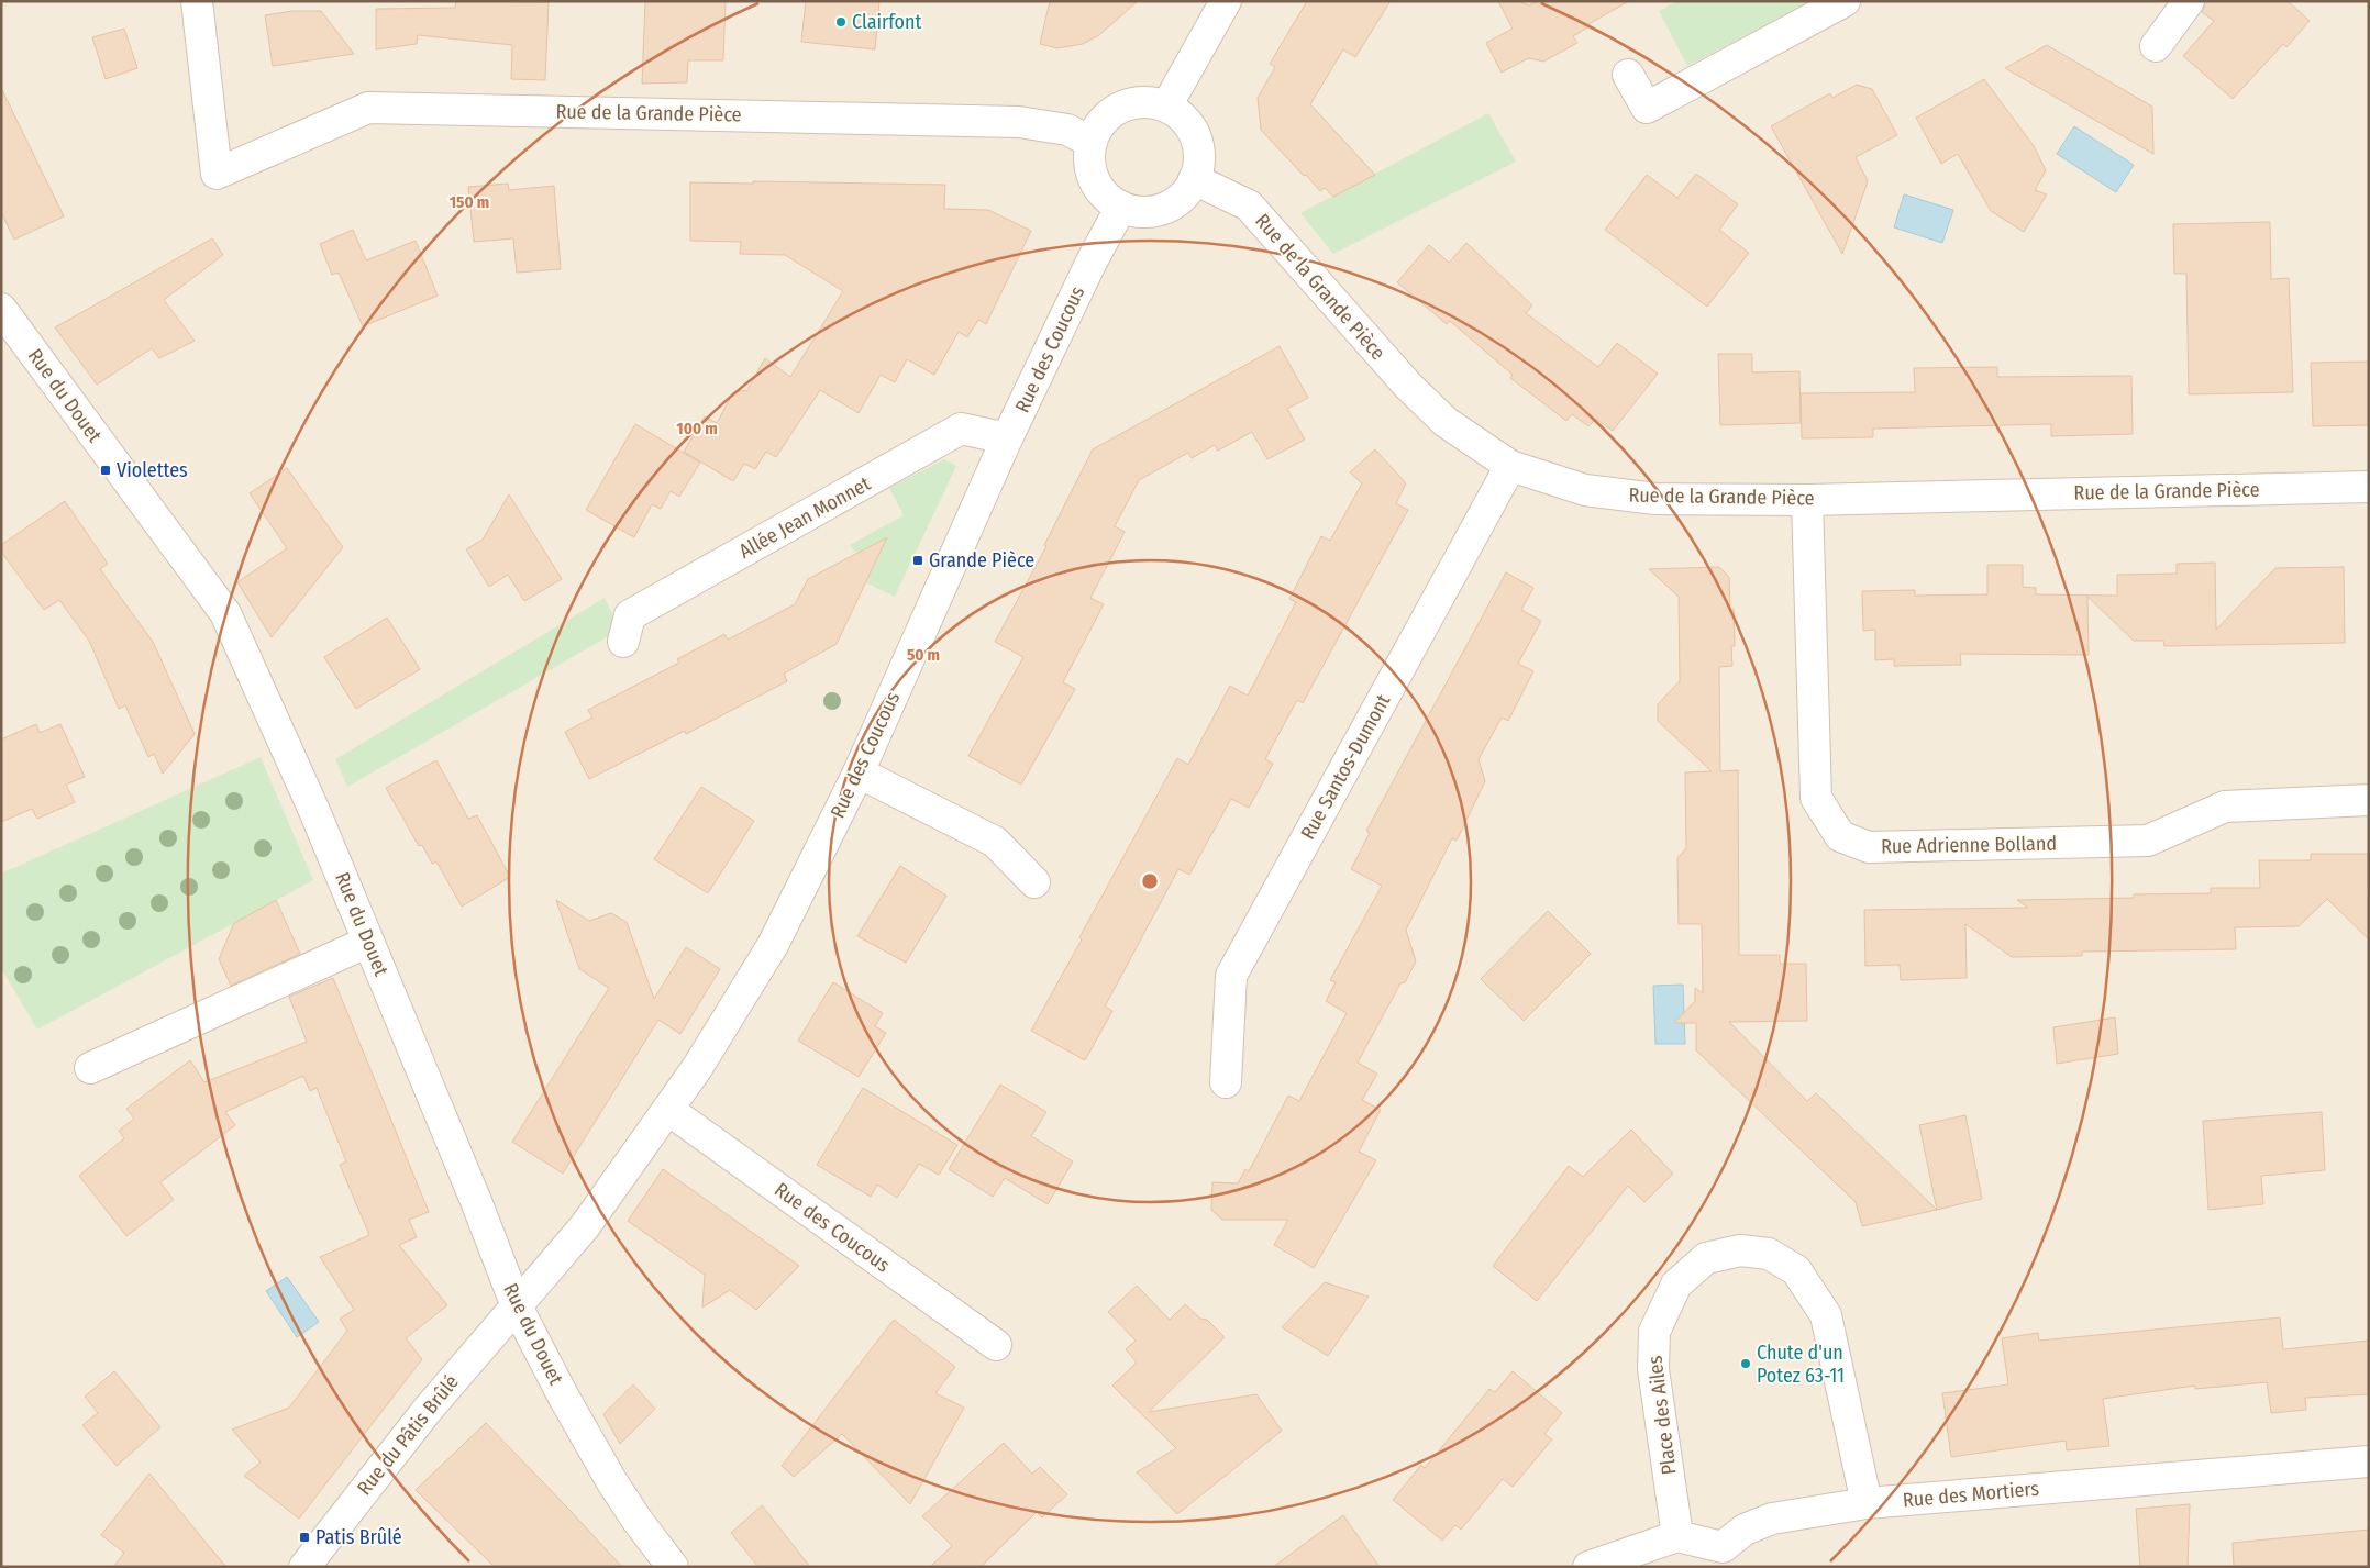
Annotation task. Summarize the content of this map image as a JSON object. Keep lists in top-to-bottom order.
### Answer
{
  "streets": {
    "street": [
      "Rue de la Grande Pièce",
      "Rue des Coucous",
      "Rue du Douet",
      "Allée Jean Monnet",
      "Rue Santos-Dumont",
      "Rue Adrienne Bolland",
      "Place des Ailes",
      "Rue du Pâtis Brûlé",
      "Rue des Mortiers"
    ]
  },
  "crossings": [
    ["Rue de la Grande Pièce", "Rue des Coucous"],
    ["Rue de la Grande Pièce", "Rue Santos-Dumont"],
    ["Rue de la Grande Pièce", "Rue Adrienne Bolland"],
    ["Rue des Coucous", "Rue du Douet"],
    ["Rue des Coucous", "Allée Jean Monnet"],
    ["Rue des Coucous", "Rue du Pâtis Brûlé"],
    ["Rue du Douet", "Rue du Pâtis Brûlé"],
    ["Place des Ailes", "Rue des Mortiers"]
  ],
  "places": {
    "other": ["Clairfont", "Chute d'un Potez 63-11"],
    "transit": ["Violettes", "Grande Pièce", "Patis Brûlé"]
  },
  "rings": ["150 m", "100 m", "50 m"]
}
